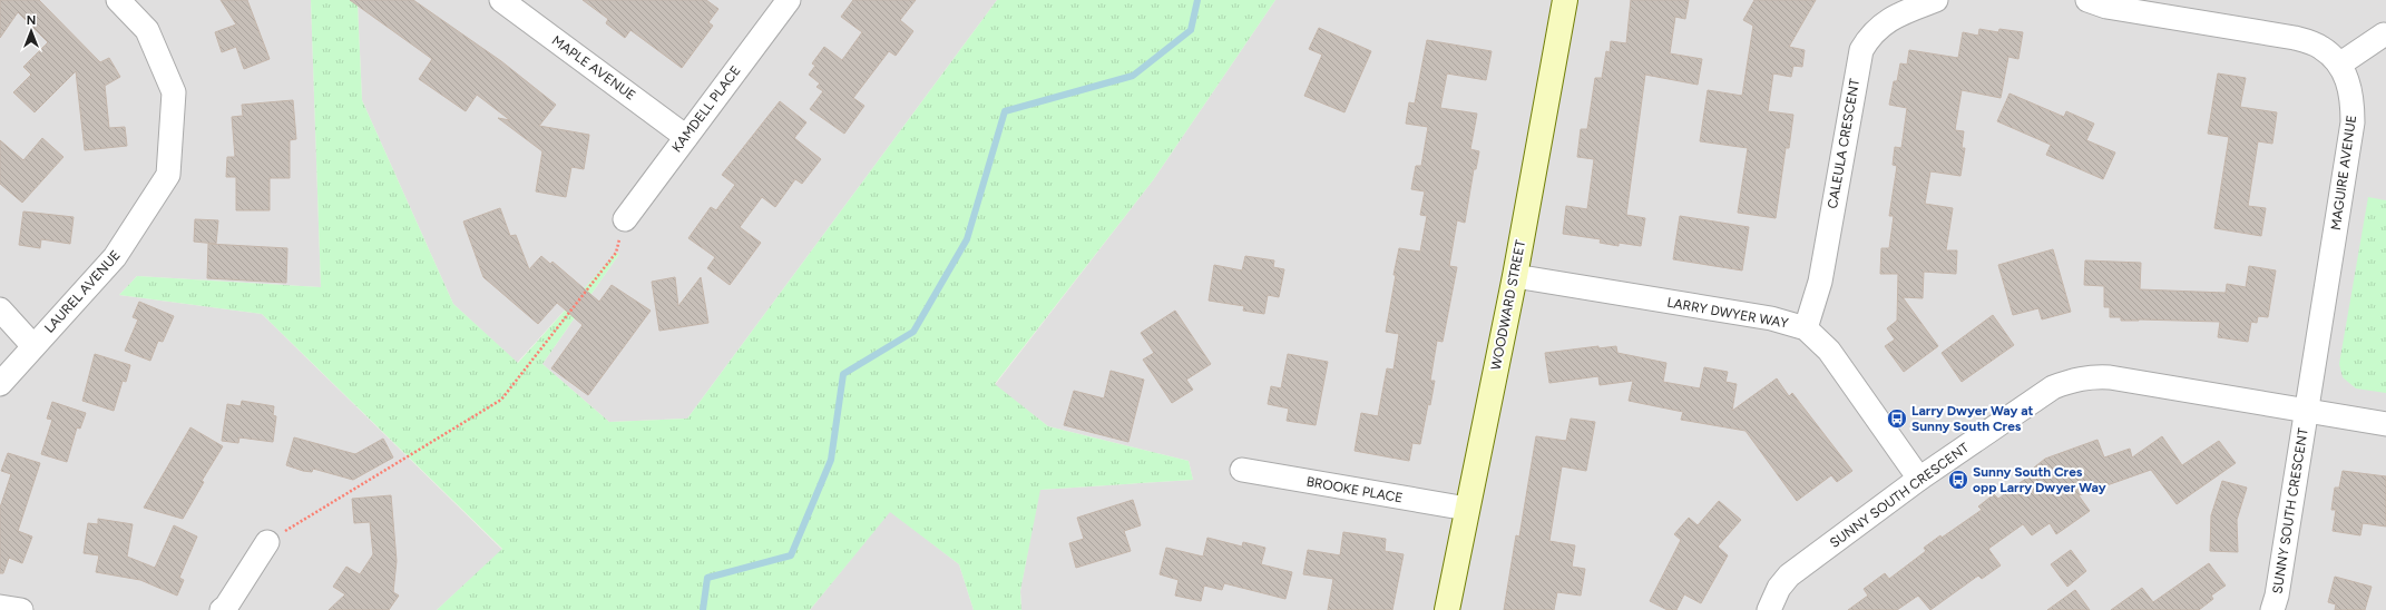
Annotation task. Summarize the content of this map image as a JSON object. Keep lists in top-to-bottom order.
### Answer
{
  "streets": {
    "street": [
      "MAPLE AVENUE",
      "KAMDELL PLACE",
      "CALEULA CRESCENT",
      "MAGUIRE AVENUE",
      "LAUREL AVENUE",
      "WOODWARD STREET",
      "LARRY DWYER WAY",
      "BROOKE PLACE",
      "SUNNY SOUTH CRESCENT"
    ]
  },
  "crossings": [
    ["MAPLE AVENUE", "KAMDELL PLACE"],
    ["CALEULA CRESCENT", "LARRY DWYER WAY"],
    ["MAGUIRE AVENUE", "SUNNY SOUTH CRESCENT"],
    ["WOODWARD STREET", "LARRY DWYER WAY"],
    ["WOODWARD STREET", "BROOKE PLACE"],
    ["LARRY DWYER WAY", "SUNNY SOUTH CRESCENT"]
  ],
  "places": {
    "bus stop": ["Larry Dwyer Way at Sunny South Cres", "Sunny South Cres opp Larry Dwyer Way"]
  },
  "north": "top"
}
